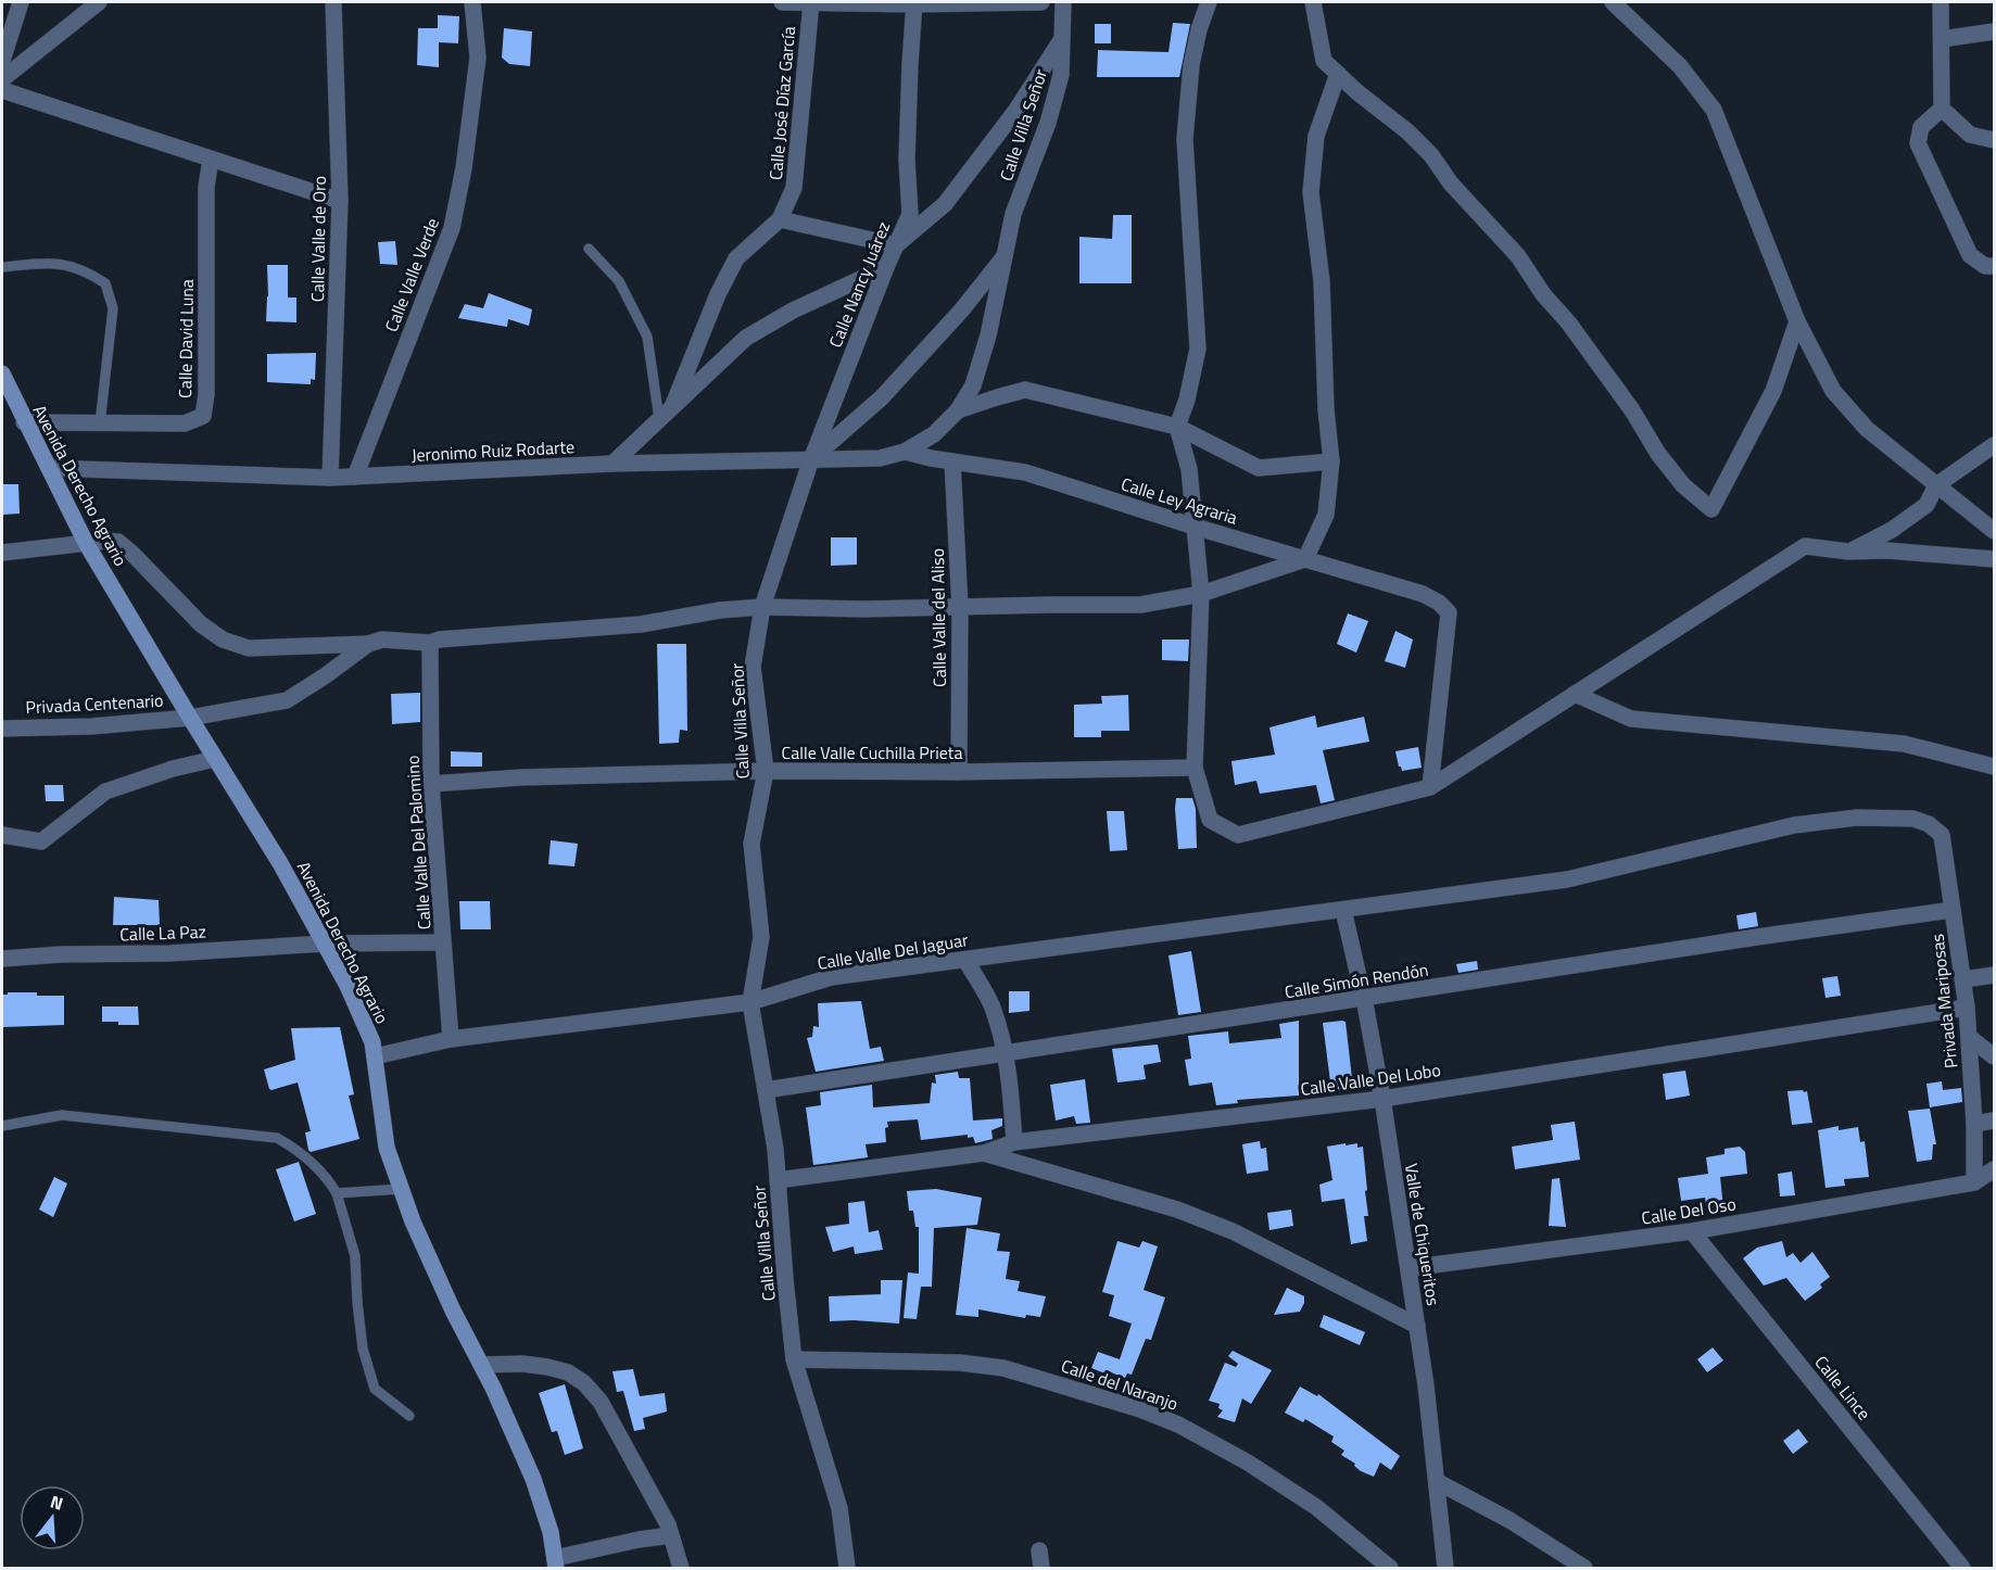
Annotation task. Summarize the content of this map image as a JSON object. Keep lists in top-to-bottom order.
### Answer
{
  "streets": {
    "street": [
      "Calle José Díaz García",
      "Calle Villa Señor",
      "Calle Valle de Oro",
      "Calle Valle Verde",
      "Calle Nancy Juárez",
      "Calle David Luna",
      "Jeronimo Ruiz Rodarte",
      "Avenida Derecho Agrario",
      "Calle Ley Agraria",
      "Calle Valle del Aliso",
      "Privada Centenario",
      "Calle Valle Cuchilla Prieta",
      "Calle Valle Del Palomino",
      "Calle La Paz",
      "Calle Valle Del Jaguar",
      "Calle Simón Rendón",
      "Privada Mariposas",
      "Calle Valle Del Lobo",
      "Calle Del Oso",
      "Valle de Chiqueritos",
      "Calle del Naranjo",
      "Calle Lince"
    ]
  },
  "crossings": [
    ["Calle Villa Señor", "Calle Nancy Juárez"],
    ["Calle Villa Señor", "Jeronimo Ruiz Rodarte"],
    ["Calle Villa Señor", "Calle Valle Cuchilla Prieta"],
    ["Calle Villa Señor", "Calle Valle Del Jaguar"],
    ["Calle Villa Señor", "Calle Simón Rendón"],
    ["Calle Villa Señor", "Calle Valle Del Lobo"],
    ["Calle Villa Señor", "Calle del Naranjo"],
    ["Calle Valle de Oro", "Jeronimo Ruiz Rodarte"],
    ["Calle Valle Verde", "Jeronimo Ruiz Rodarte"],
    ["Calle Nancy Juárez", "Jeronimo Ruiz Rodarte"],
    ["Calle David Luna", "Avenida Derecho Agrario"],
    ["Jeronimo Ruiz Rodarte", "Avenida Derecho Agrario"],
    ["Jeronimo Ruiz Rodarte", "Calle Ley Agraria"],
    ["Avenida Derecho Agrario", "Privada Centenario"],
    ["Avenida Derecho Agrario", "Calle La Paz"],
    ["Avenida Derecho Agrario", "Calle Valle Del Jaguar"],
    ["Calle Ley Agraria", "Calle Valle del Aliso"],
    ["Calle Valle del Aliso", "Calle Valle Cuchilla Prieta"],
    ["Calle Valle Cuchilla Prieta", "Calle Valle Del Palomino"],
    ["Calle Valle Del Palomino", "Calle La Paz"],
    ["Calle Valle Del Palomino", "Calle Valle Del Jaguar"],
    ["Calle Valle Del Jaguar", "Privada Mariposas"],
    ["Calle Valle Del Jaguar", "Valle de Chiqueritos"],
    ["Calle Simón Rendón", "Privada Mariposas"],
    ["Calle Simón Rendón", "Valle de Chiqueritos"],
    ["Privada Mariposas", "Calle Valle Del Lobo"],
    ["Privada Mariposas", "Calle Del Oso"],
    ["Privada Mariposas", "Valle de Chiqueritos"],
    ["Calle Valle Del Lobo", "Valle de Chiqueritos"],
    ["Calle Del Oso", "Valle de Chiqueritos"],
    ["Calle Del Oso", "Calle Lince"]
  ],
  "north": "top"
}
